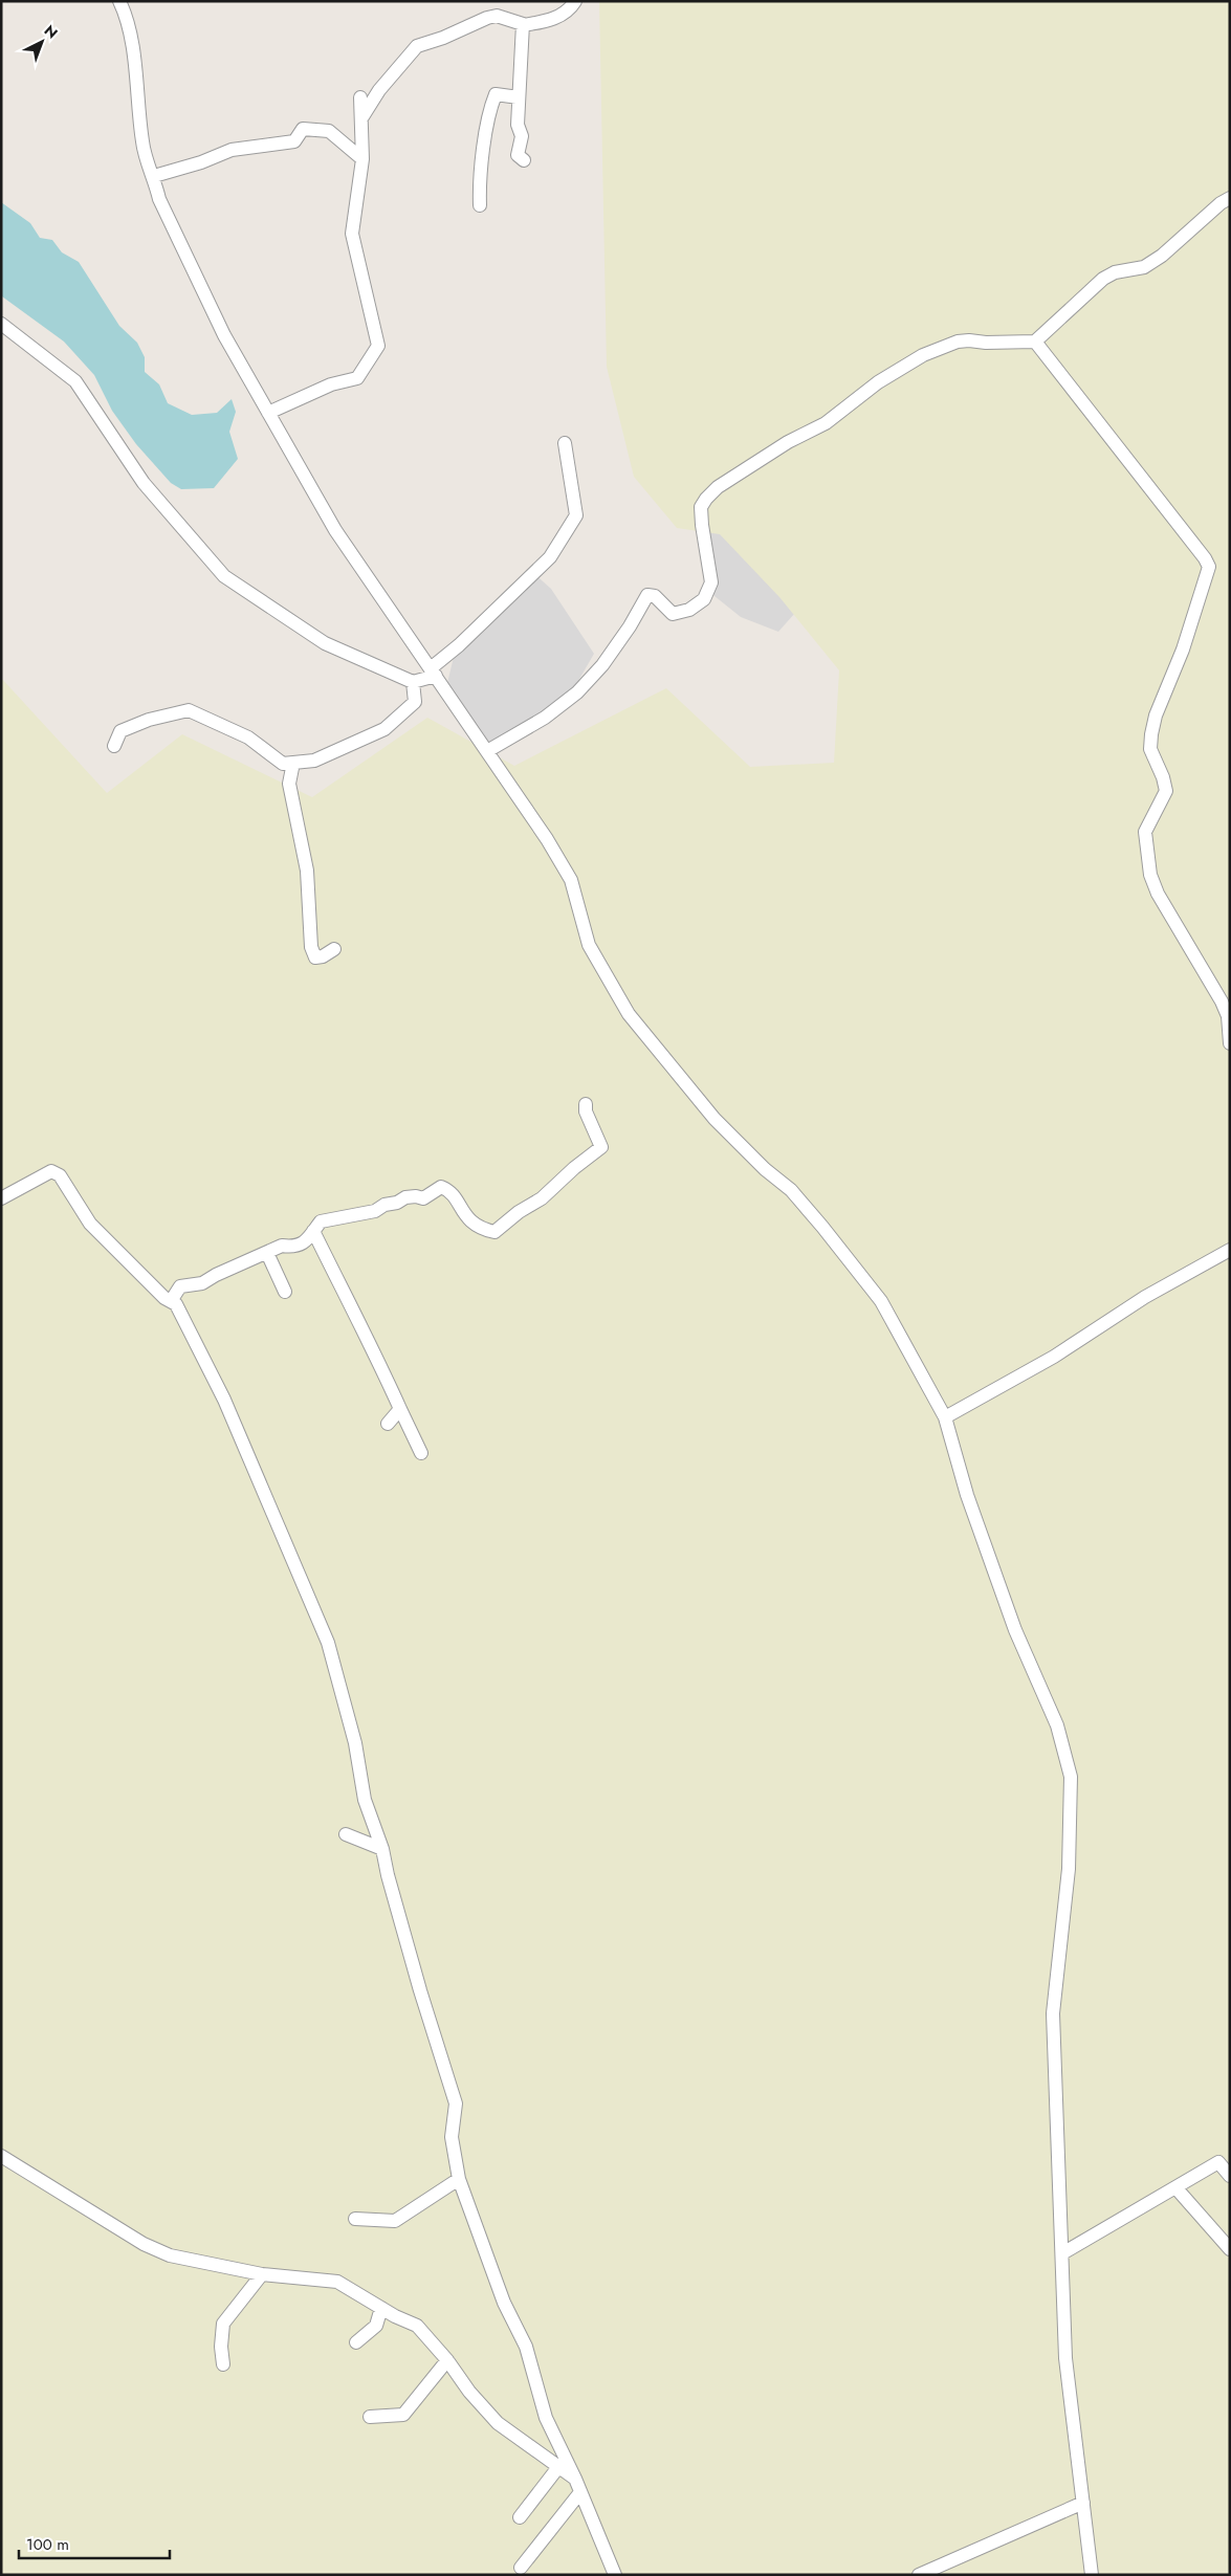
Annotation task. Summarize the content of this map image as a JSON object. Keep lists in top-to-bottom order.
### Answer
{
  "scale_bar": "100 m",
  "north": "top right"
}
